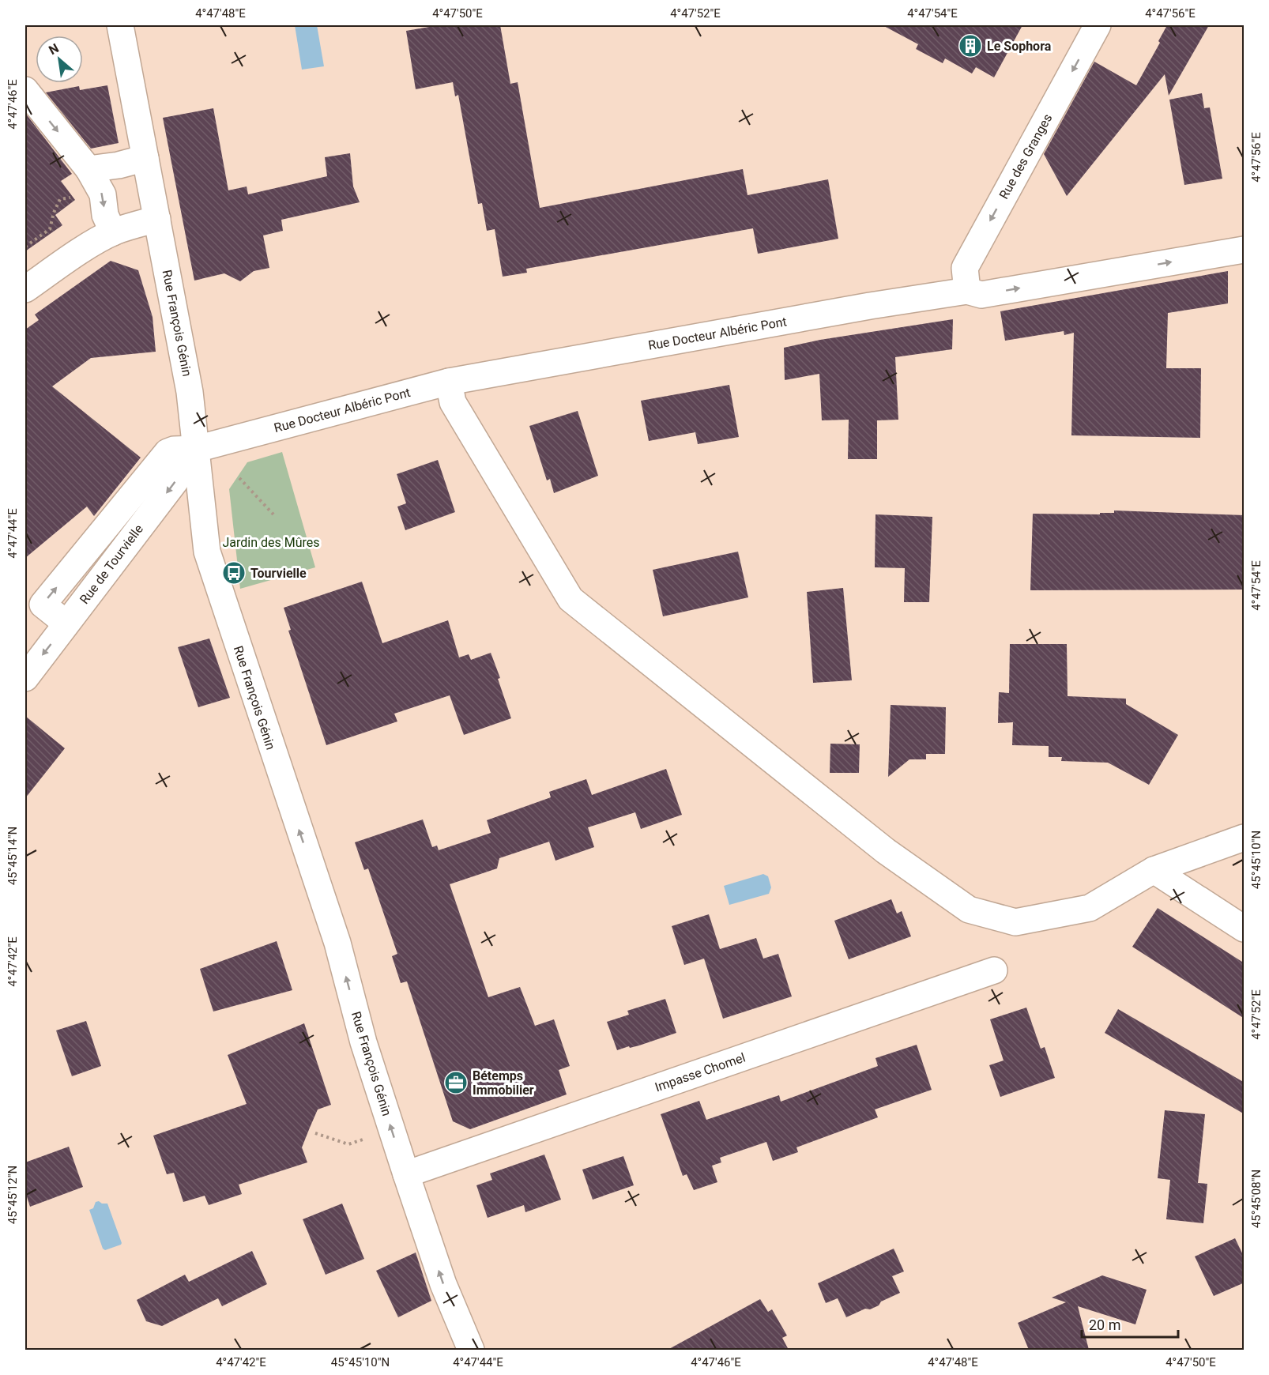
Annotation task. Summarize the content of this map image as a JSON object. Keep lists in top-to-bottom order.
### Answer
{
  "streets": {
    "street": [
      "Rue des Granges",
      "Rue François Génin",
      "Rue Docteur Albéric Pont",
      "Rue de Tourvielle",
      "Impasse Chomel"
    ]
  },
  "crossings": [
    ["Rue des Granges", "Rue Docteur Albéric Pont"],
    ["Rue François Génin", "Rue Docteur Albéric Pont"],
    ["Rue François Génin", "Rue de Tourvielle"],
    ["Rue François Génin", "Impasse Chomel"],
    ["Rue Docteur Albéric Pont", "Rue de Tourvielle"]
  ],
  "one_way": ["Rue des Granges", "Rue François Génin", "Rue de Tourvielle"],
  "parks": ["Jardin des Mûres"],
  "places": {
    "building": ["Le Sophora"],
    "bus stop": ["Tourvielle"],
    "office": ["Bétemps Immobilier"]
  },
  "scale_bar": "20 m",
  "north": "top left",
  "coordinates": [
    "4°47'48\"E",
    "4°47'50\"E",
    "4°47'52\"E",
    "4°47'54\"E",
    "4°47'56\"E",
    "4°47'46\"E",
    "4°47'44\"E",
    "45°45'14\"N",
    "45°45'10\"N",
    "4°47'42\"E",
    "45°45'12\"N",
    "45°45'08\"N"
  ]
}
